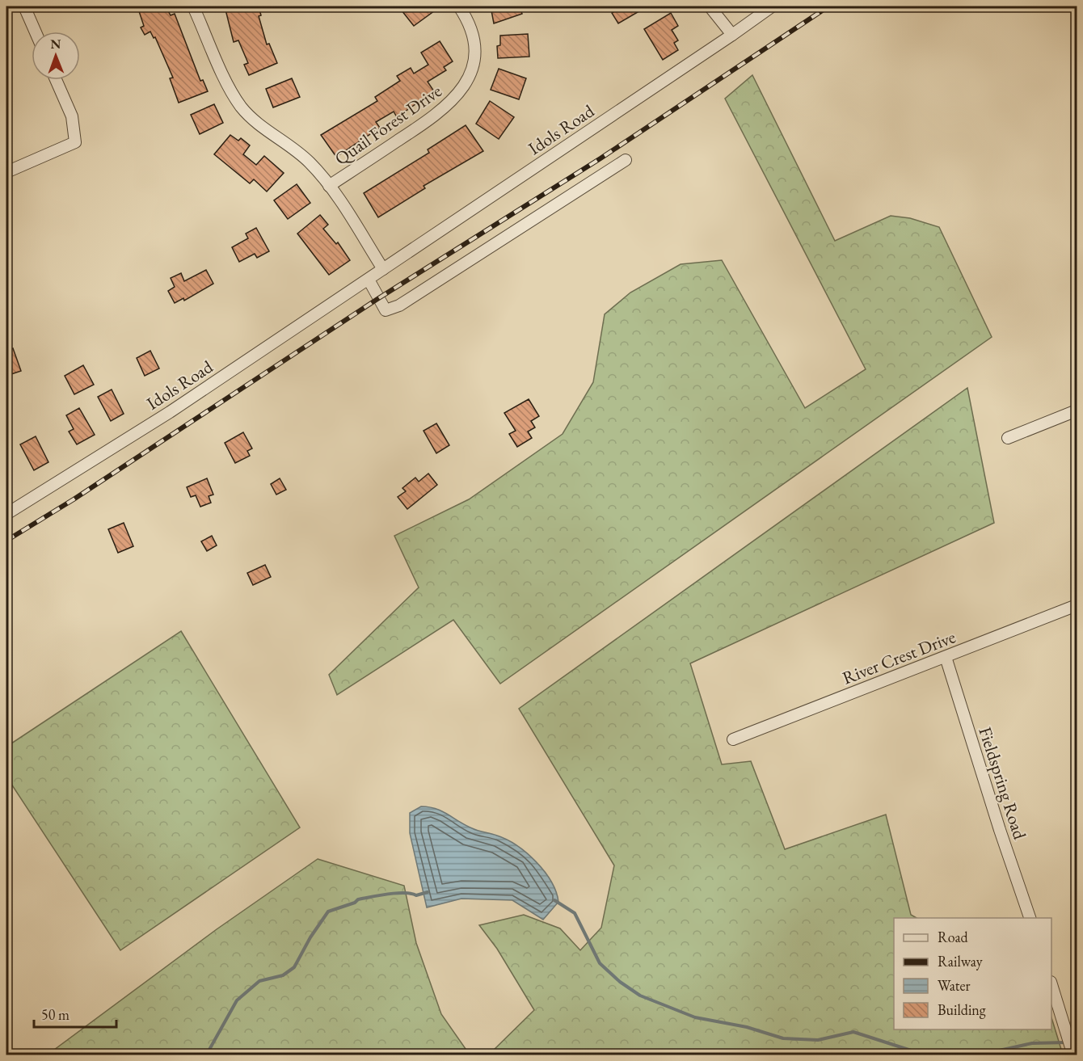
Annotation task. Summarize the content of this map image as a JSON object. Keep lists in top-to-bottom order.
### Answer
{
  "streets": {
    "street": [
      "Quail Forest Drive",
      "Idols Road",
      "River Crest Drive",
      "Fieldspring Road"
    ]
  },
  "crossings": [
    ["River Crest Drive", "Fieldspring Road"]
  ],
  "legend": [
    "Road",
    "Railway",
    "Water",
    "Building"
  ],
  "scale_bar": "50 m",
  "north": "top"
}
